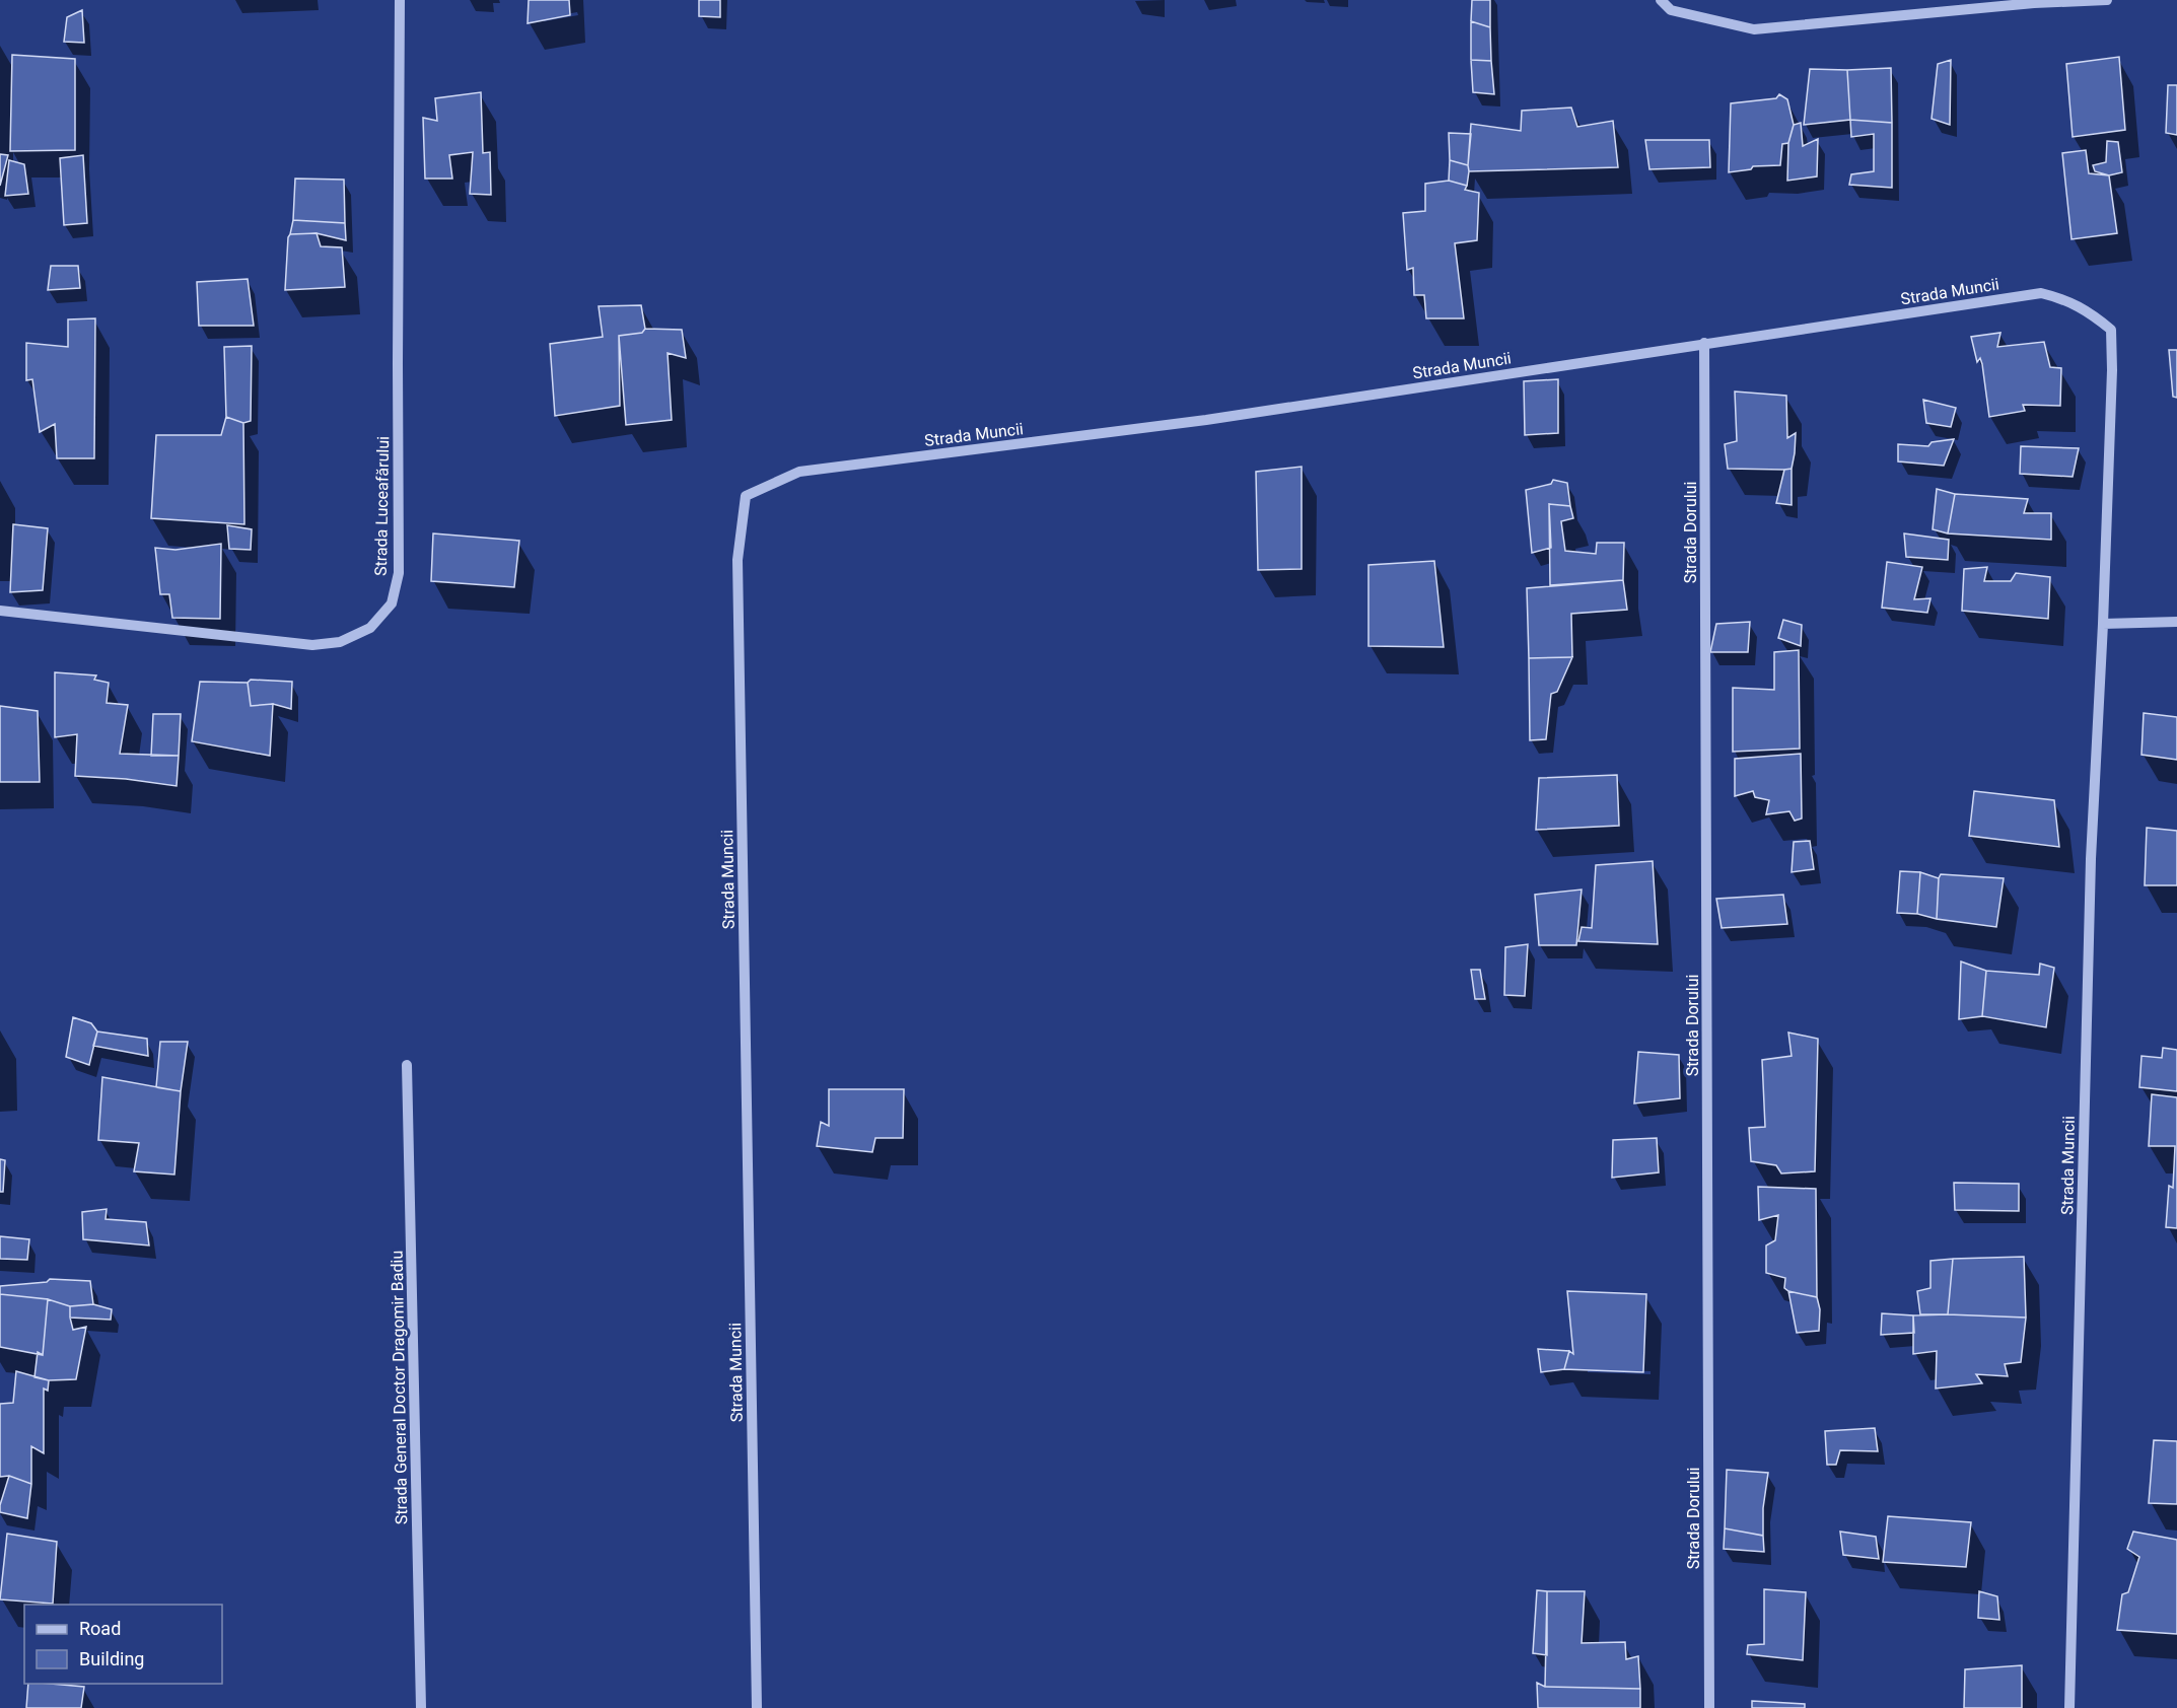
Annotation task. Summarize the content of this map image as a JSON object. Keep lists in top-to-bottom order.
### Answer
{
  "streets": {
    "street": [
      "Strada Muncii",
      "Strada Luceafărului",
      "Strada Dorului",
      "Strada General Doctor Dragomir Badiu"
    ]
  },
  "crossings": [
    ["Strada Muncii", "Strada Dorului"]
  ],
  "legend": ["Road", "Building"]
}
